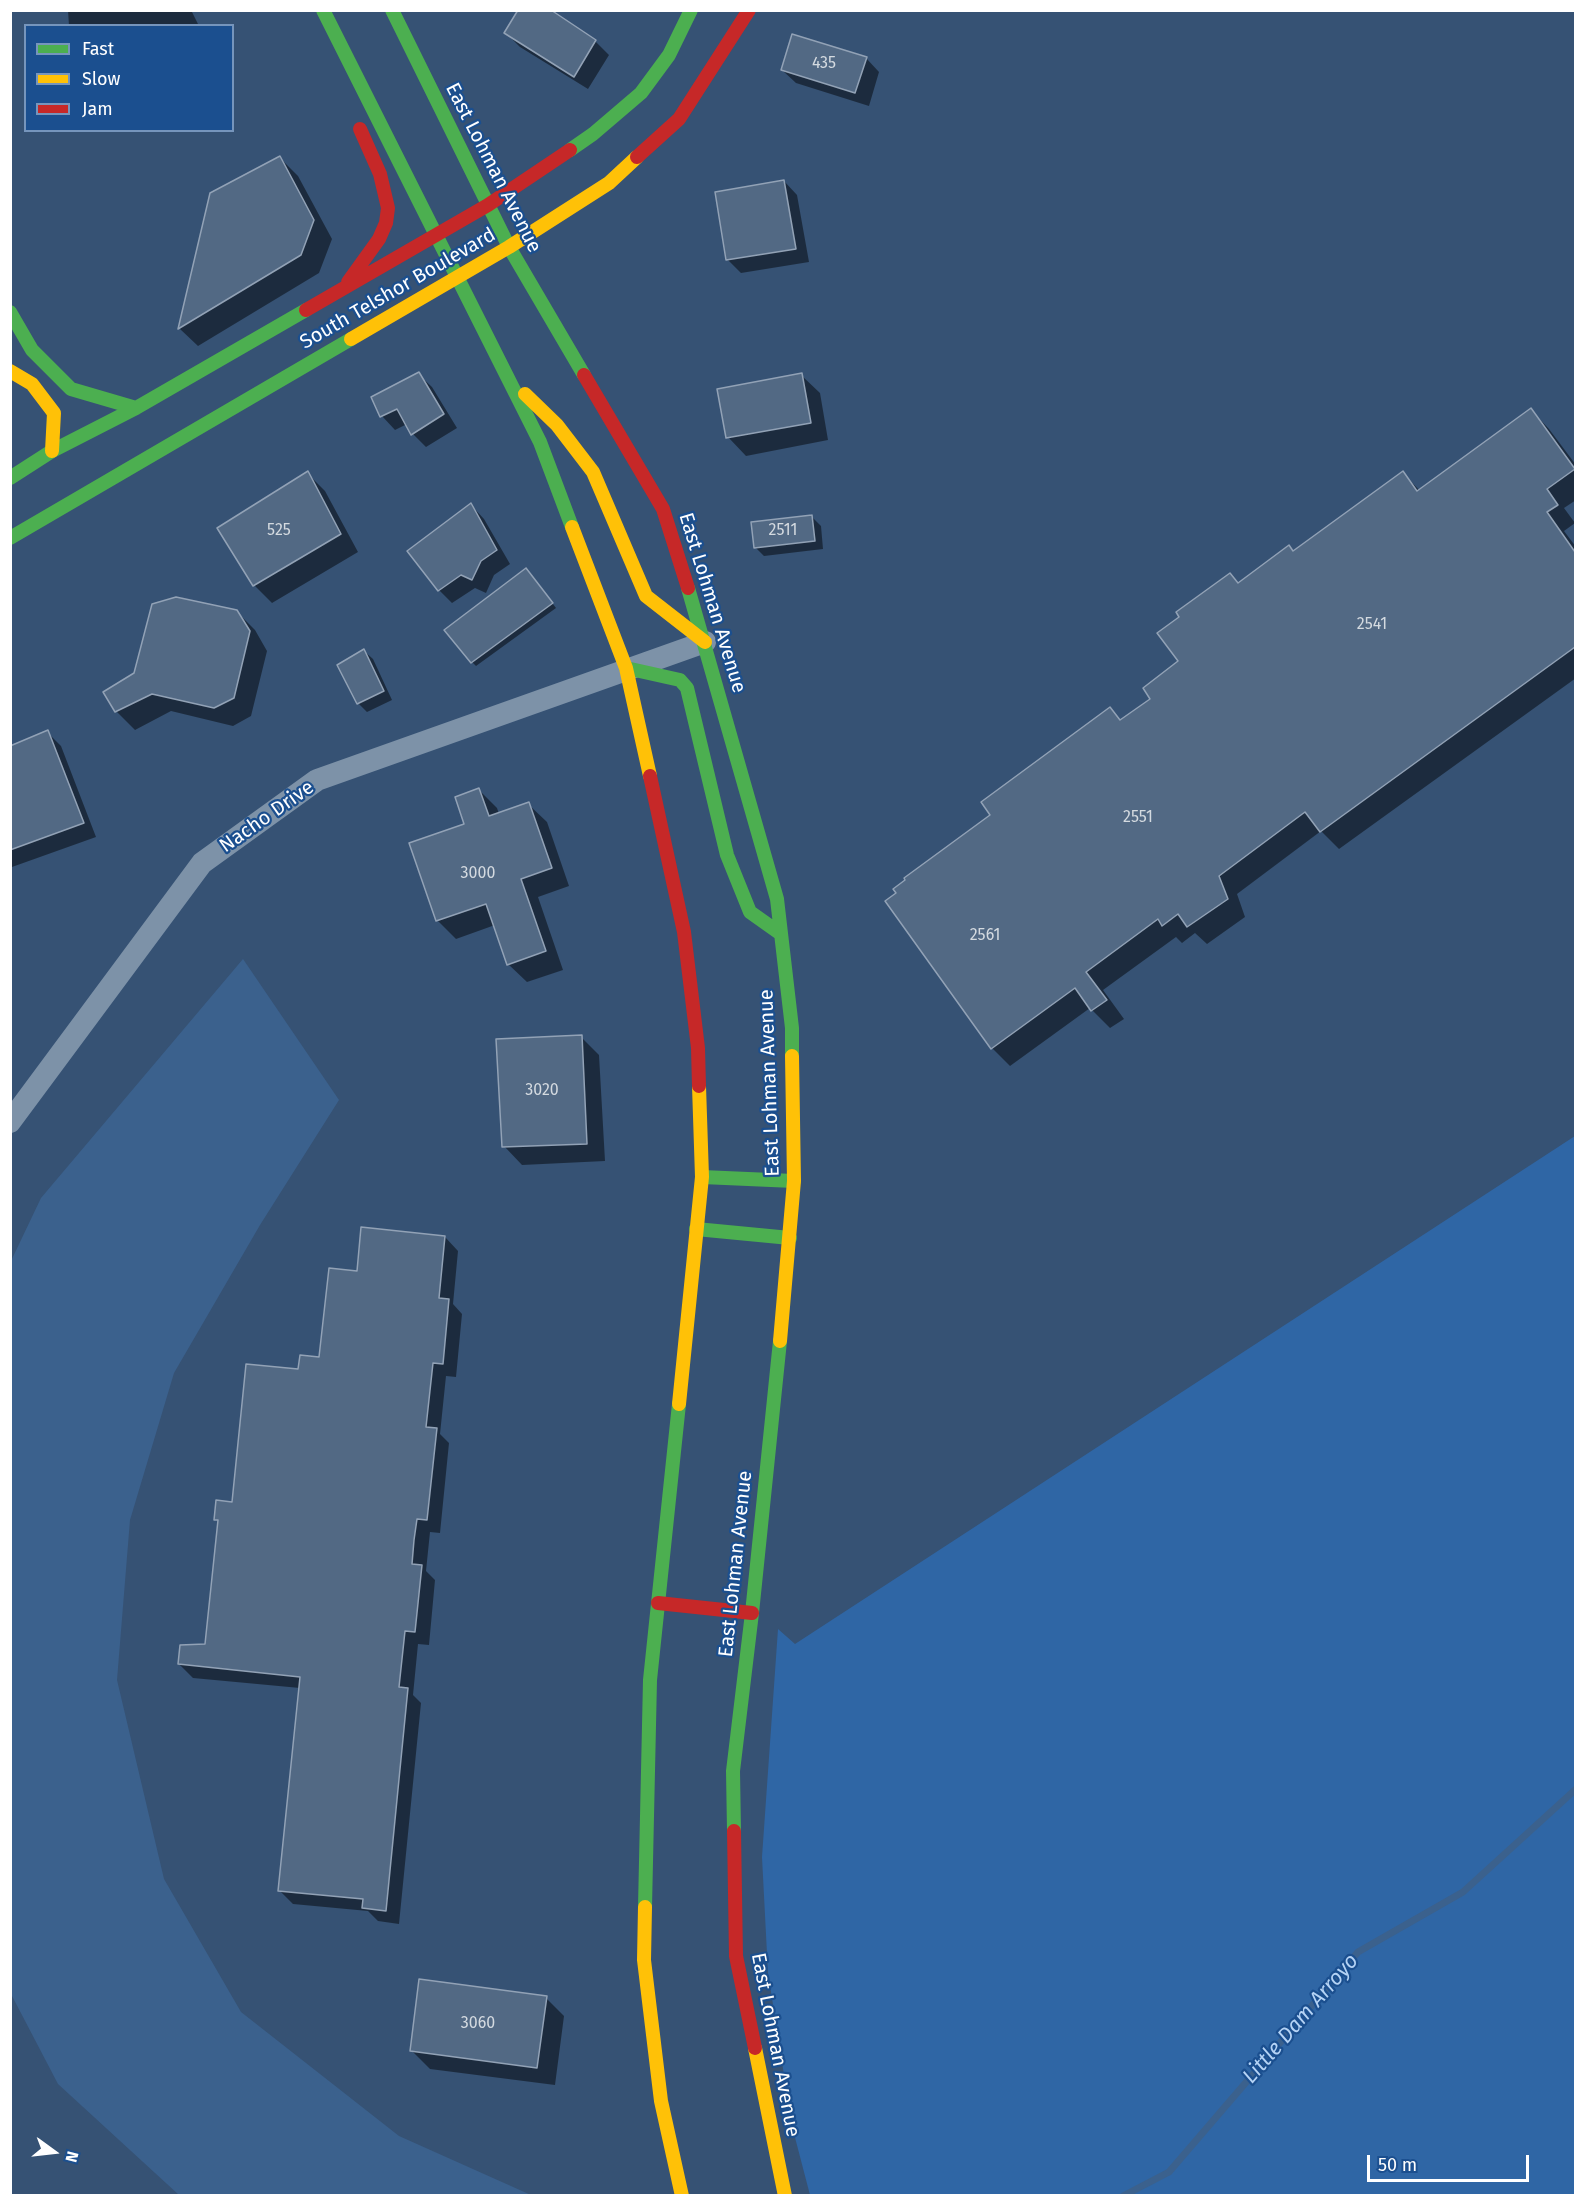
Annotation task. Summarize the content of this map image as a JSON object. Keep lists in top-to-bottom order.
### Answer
{
  "streets": {
    "main road": ["East Lohman Avenue", "South Telshor Boulevard"],
    "street": ["Nacho Drive"]
  },
  "crossings": [
    ["East Lohman Avenue", "South Telshor Boulevard"],
    ["East Lohman Avenue", "Nacho Drive"]
  ],
  "water": ["Little Dam Arroyo"],
  "house_numbers": [
    "435",
    "525",
    "2511",
    "2541",
    "2551",
    "3000",
    "2561",
    "3020",
    "3060"
  ],
  "legend": ["Fast", "Slow", "Jam"],
  "scale_bar": "50 m",
  "north": "right"
}
